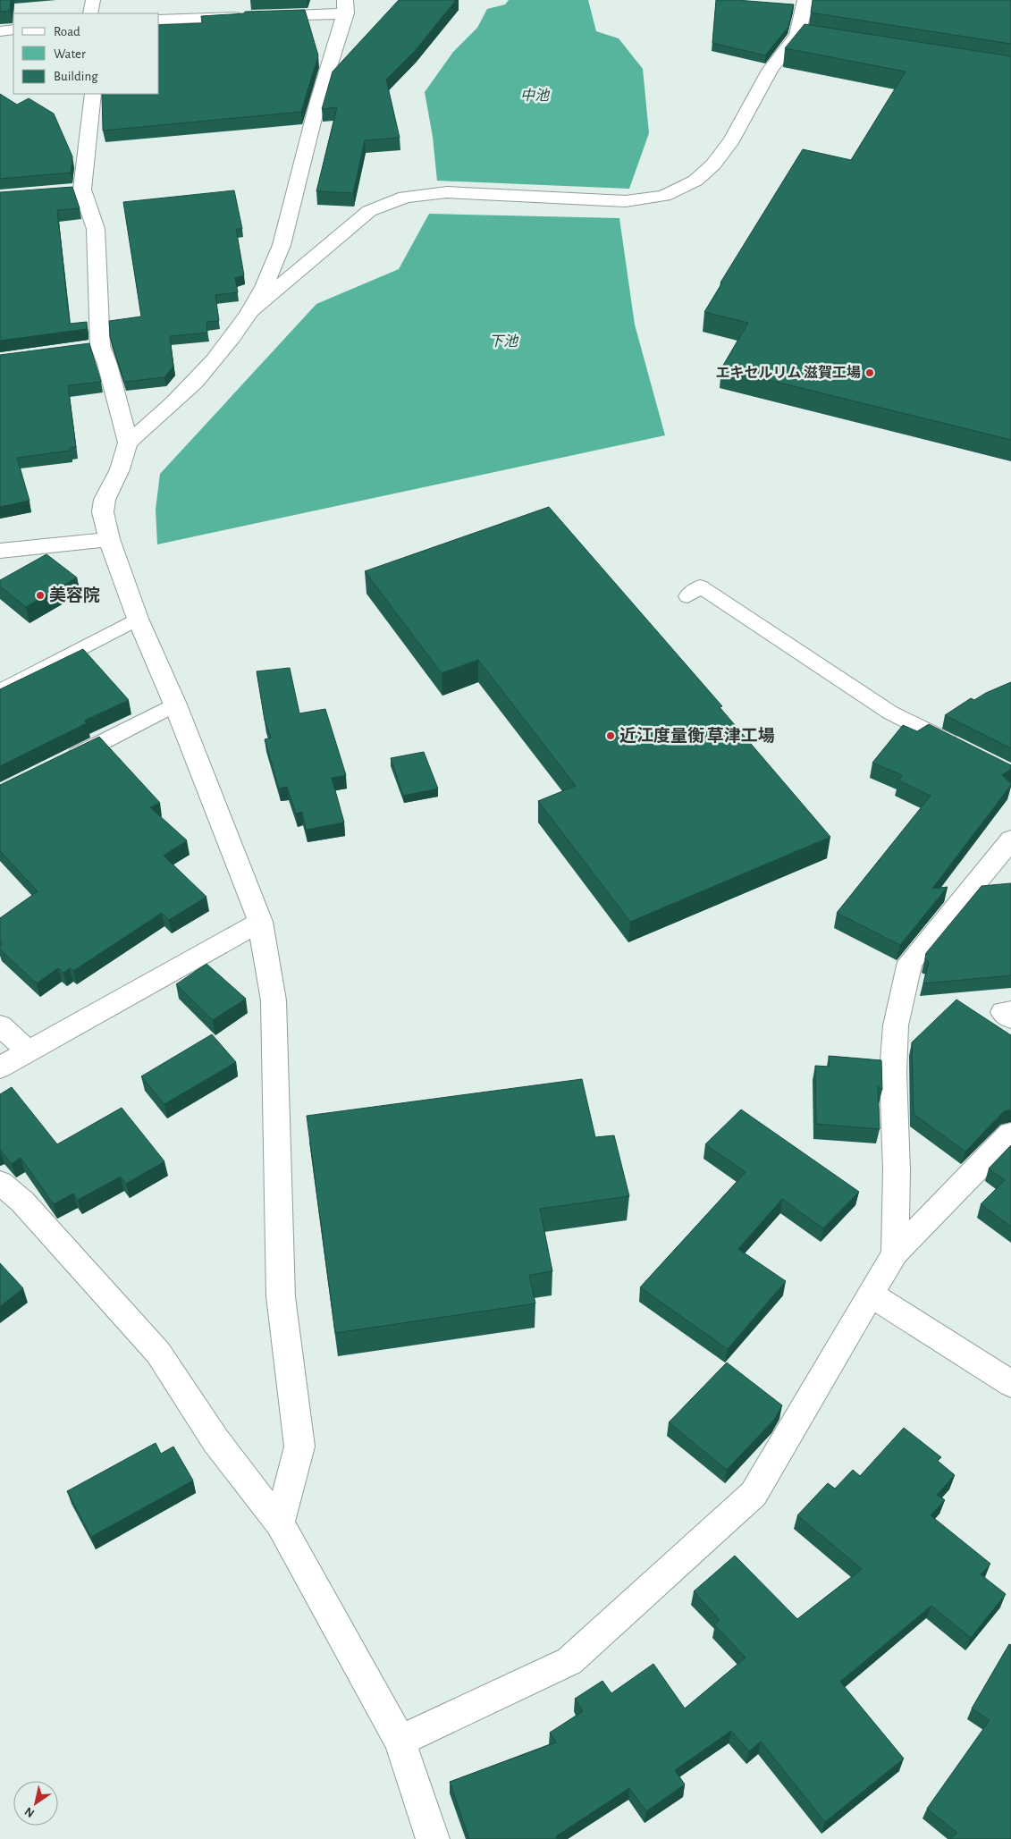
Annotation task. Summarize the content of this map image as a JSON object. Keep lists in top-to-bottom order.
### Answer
{
  "water": ["中池", "下池"],
  "places": ["エキセルリム 滋賀工場", "美容院", "近江度量衡 草津工場"],
  "legend": ["Road", "Water", "Building"],
  "north": "bottom left"
}
